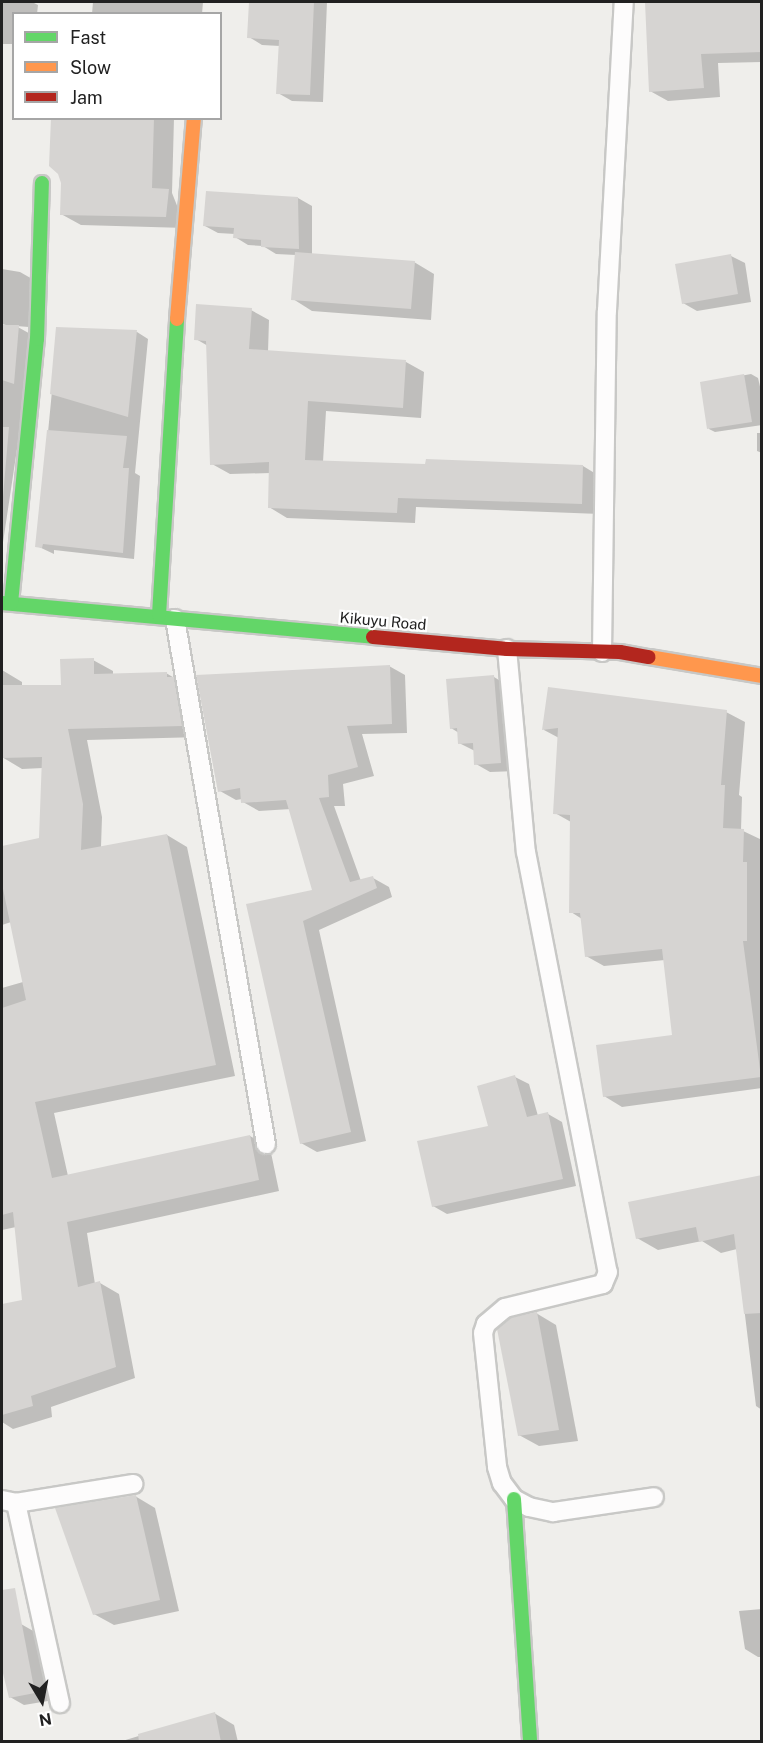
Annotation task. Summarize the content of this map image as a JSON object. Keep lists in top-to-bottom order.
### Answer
{
  "streets": {
    "street": ["Kikuyu Road"]
  },
  "legend": ["Fast", "Slow", "Jam"],
  "north": "bottom"
}
